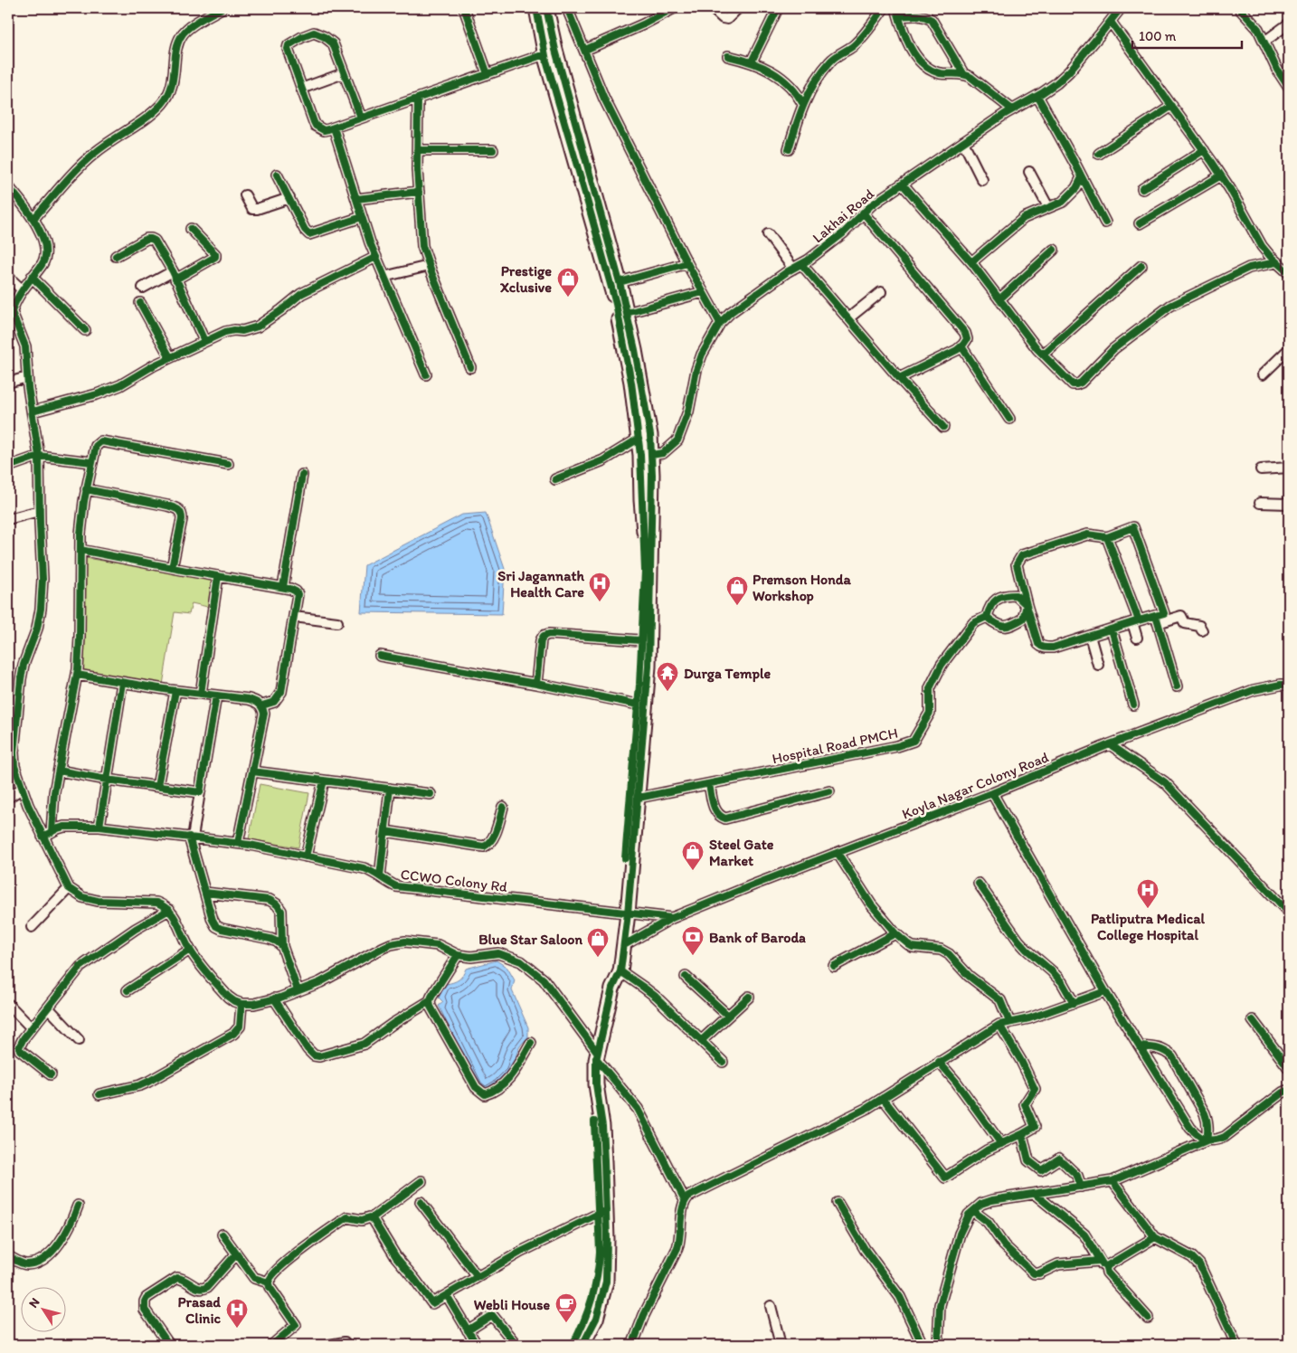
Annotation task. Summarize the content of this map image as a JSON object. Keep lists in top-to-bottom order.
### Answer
{
  "streets": {
    "street": [
      "Lakhai Road",
      "Hospital Road PMCH",
      "Koyla Nagar Colony Road",
      "CCWO Colony Rd"
    ]
  },
  "crossings": [
    ["Koyla Nagar Colony Road", "CCWO Colony Rd"]
  ],
  "places": {
    "shop": [
      "Prestige Xclusive",
      "Premson Honda Workshop",
      "Steel Gate Market",
      "Blue Star Saloon"
    ],
    "hospital": ["Sri Jagannath Health Care", "Patliputra Medical College Hospital", "Prasad Clinic"],
    "temple": ["Durga Temple"],
    "bank": ["Bank of Baroda"],
    "cafe": ["Webli House"]
  },
  "scale_bar": "100 m",
  "north": "top left"
}
